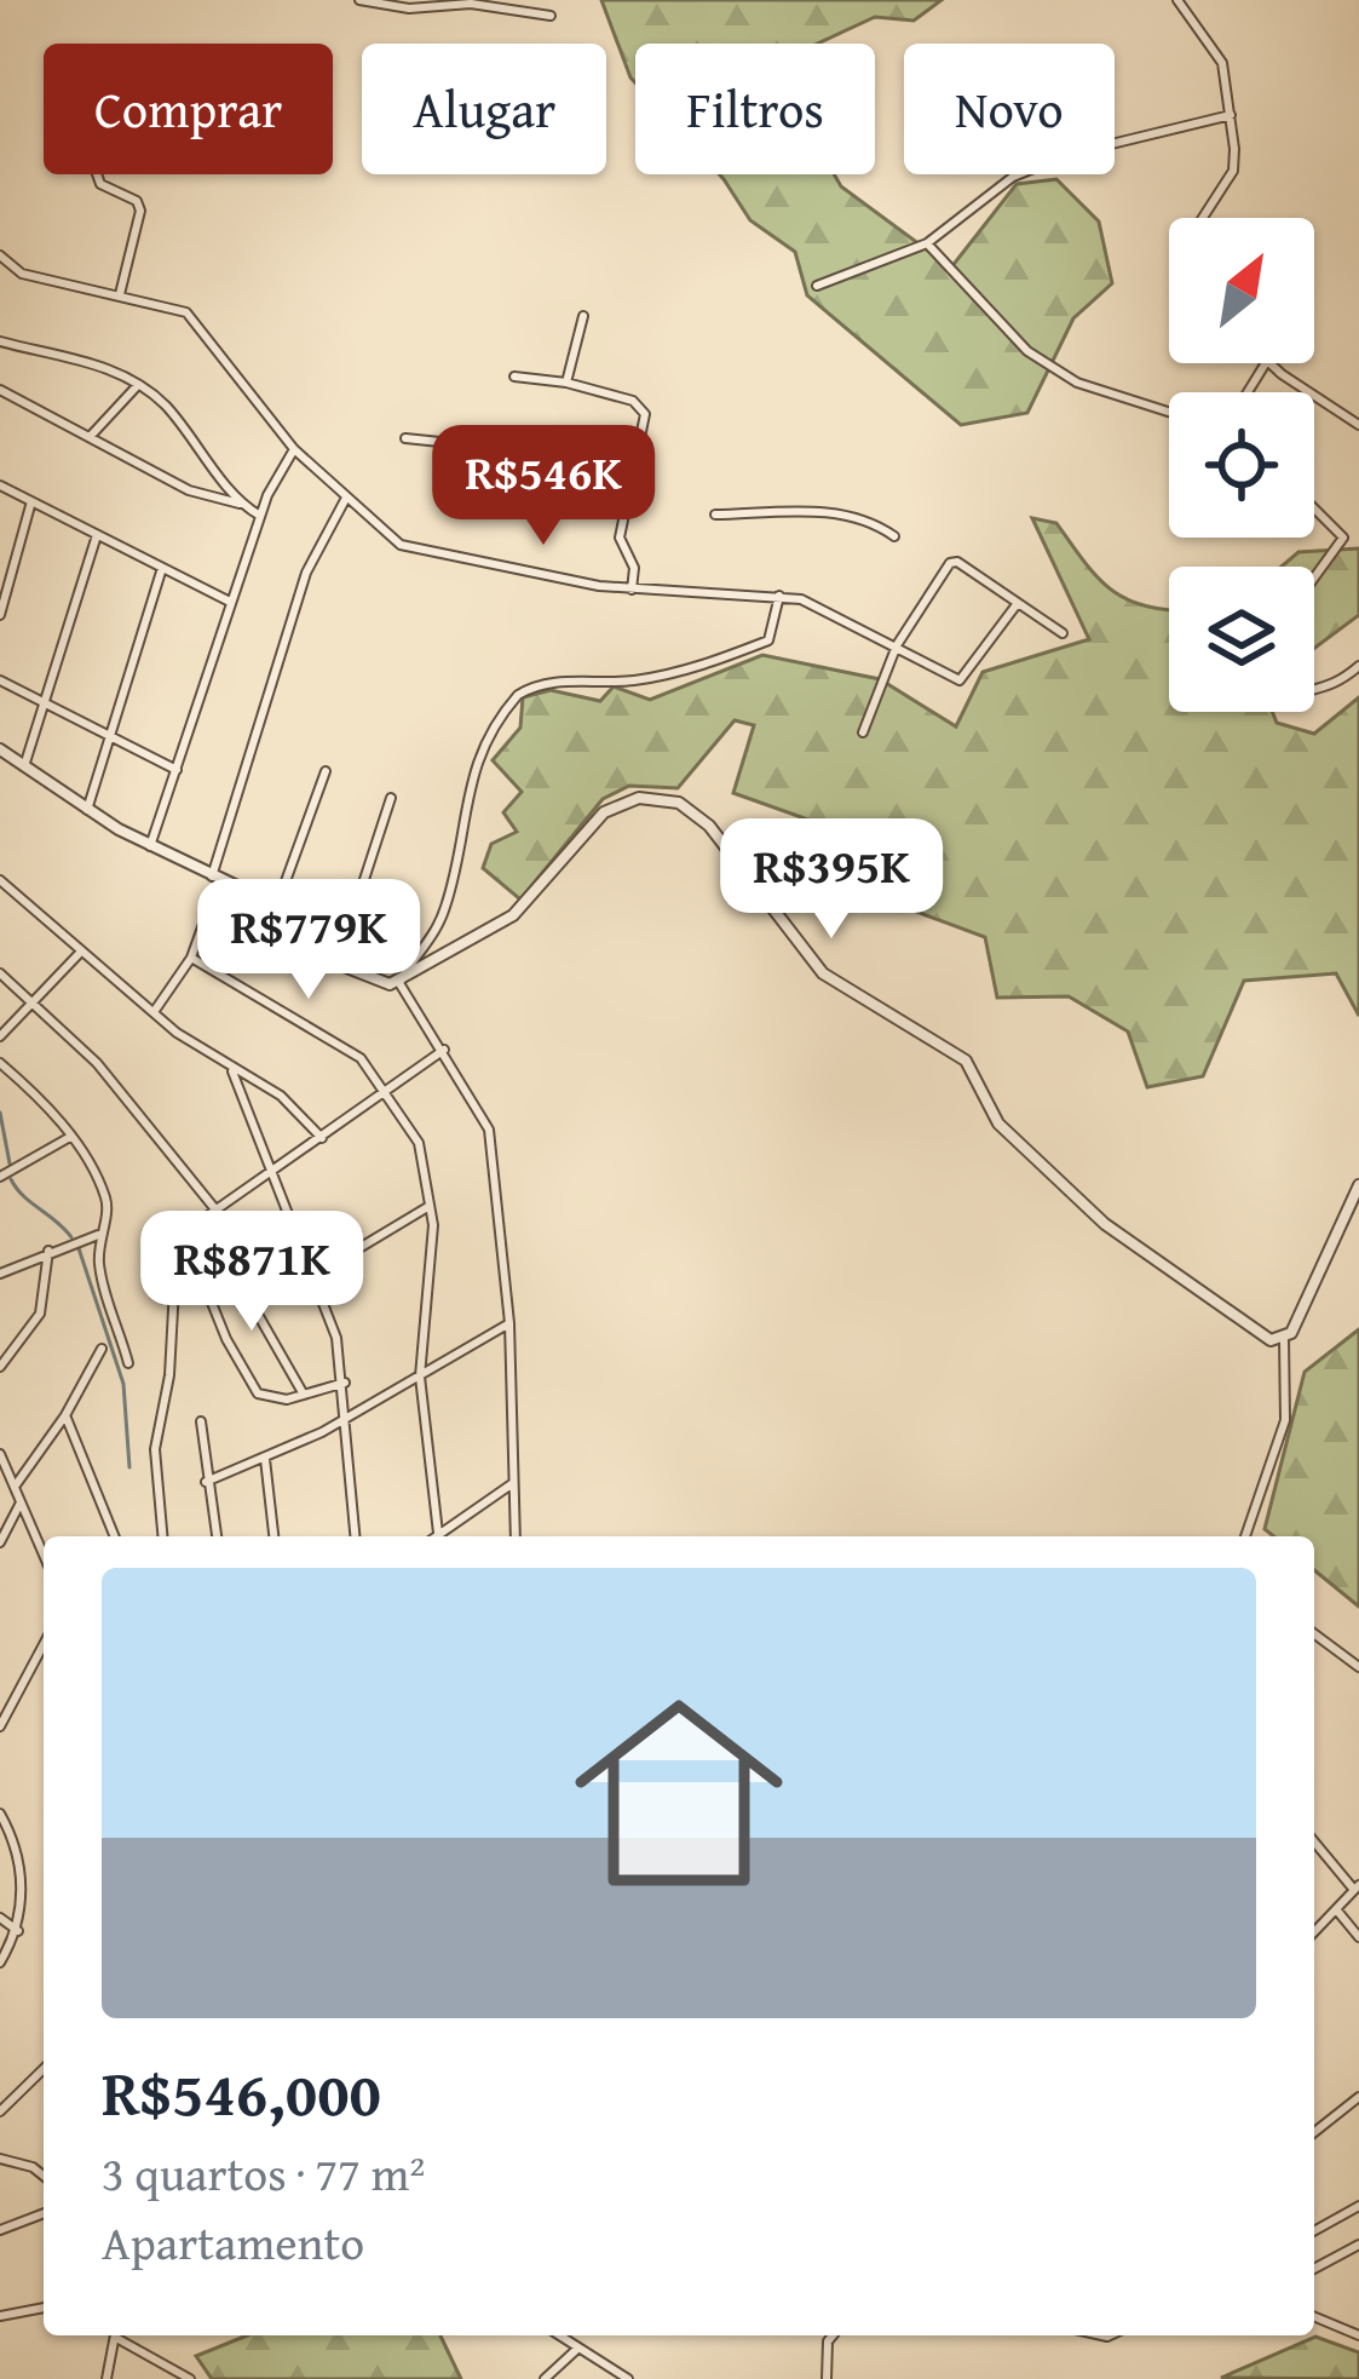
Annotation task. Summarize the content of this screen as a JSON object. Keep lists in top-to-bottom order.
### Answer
{
  "north": "top right",
  "page": {
    "chip": [
      "Comprar",
      "Alugar",
      "Filtros",
      "Novo"
    ],
    "price": [
      "R$546K",
      "R$395K",
      "R$779K",
      "R$871K"
    ],
    "list": [
      {
        "name": "R$546,000",
        "note": "3 quartos · 77 m² · Apartamento"
      }
    ]
  }
}
